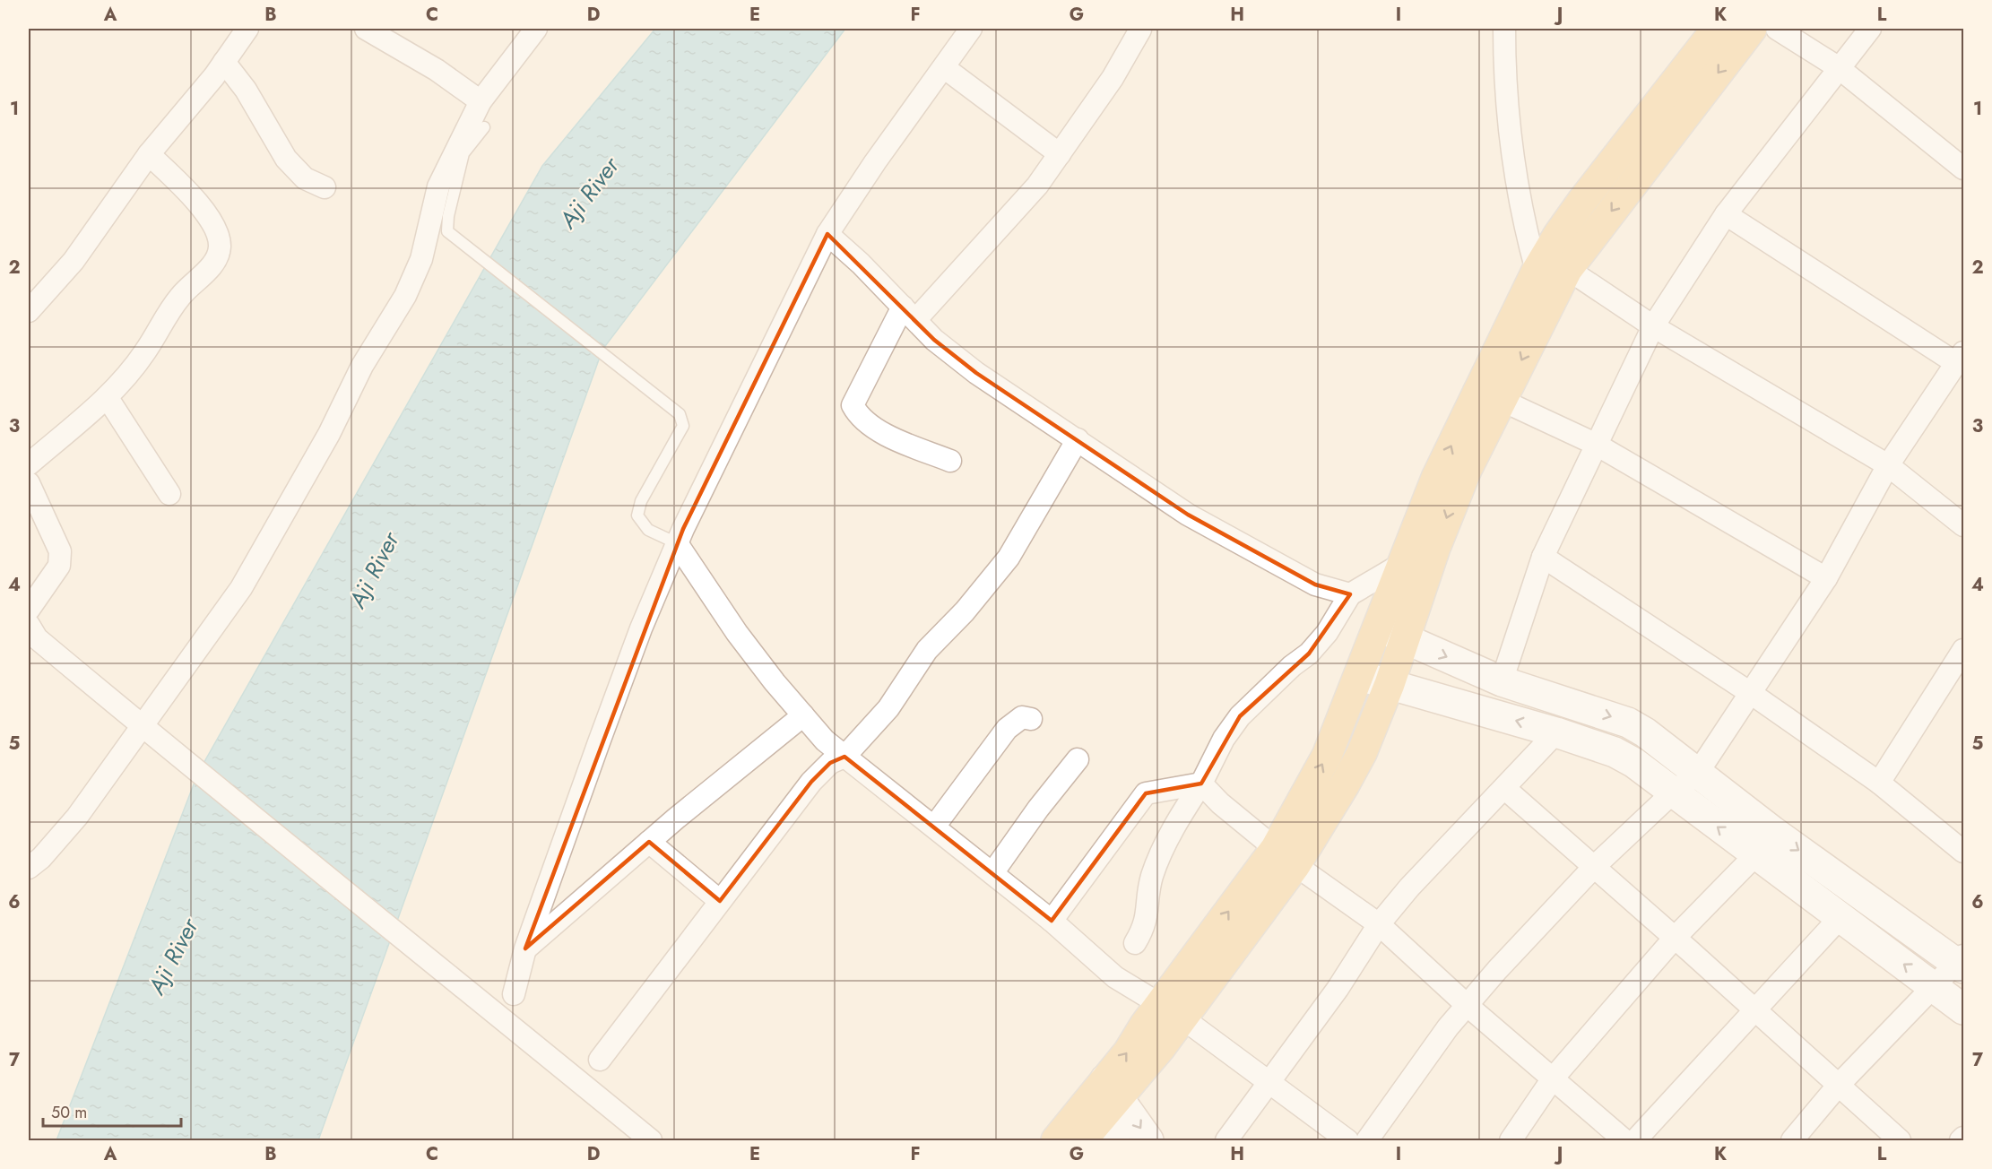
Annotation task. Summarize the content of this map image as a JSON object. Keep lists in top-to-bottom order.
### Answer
{
  "water": ["Aji River"],
  "scale_bar": "50 m",
  "grid": {
    "columns": [
      "A",
      "B",
      "C",
      "D",
      "E",
      "F",
      "G",
      "H",
      "I",
      "J",
      "K",
      "L"
    ],
    "rows": [
      "1",
      "2",
      "3",
      "4",
      "5",
      "6",
      "7"
    ]
  }
}
